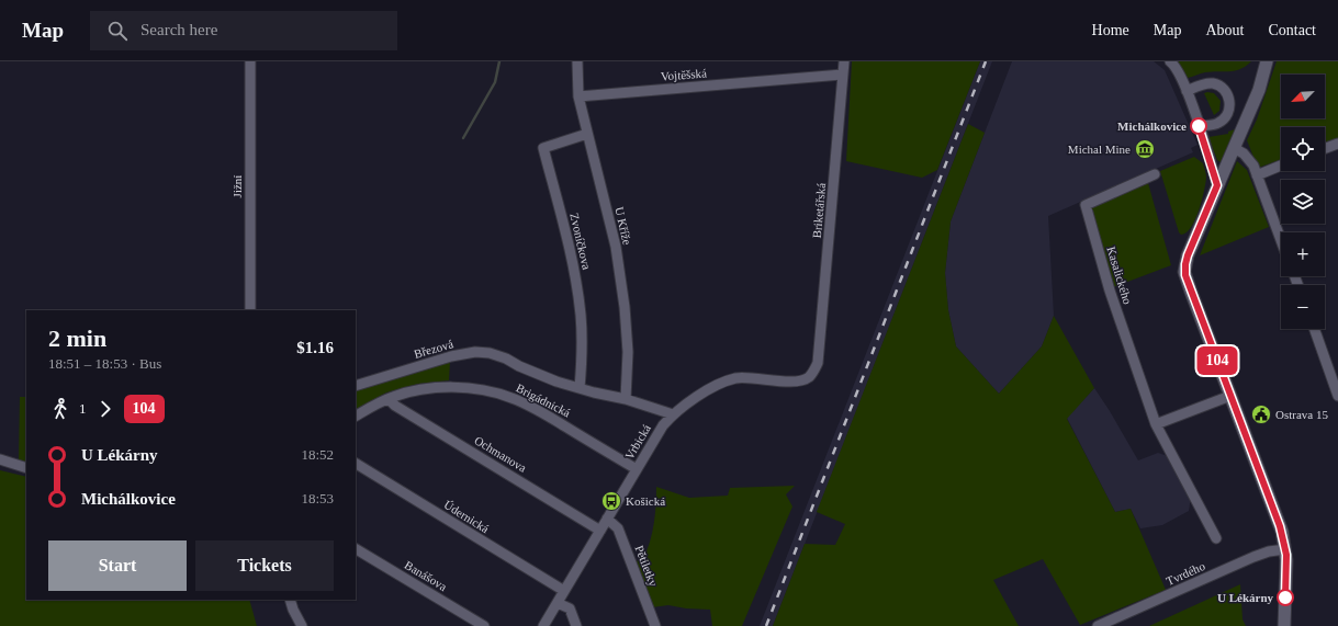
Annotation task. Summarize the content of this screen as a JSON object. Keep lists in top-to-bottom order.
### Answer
{
  "streets": {
    "street": [
      "Vojtěšská",
      "Jižní",
      "Briketářská",
      "U Kříže",
      "Zvoníčkova",
      "Kasalického",
      "Březová",
      "Brigádnická",
      "Vrbická",
      "Ochmanova",
      "Údernická",
      "Pětiletky",
      "Tvrdého",
      "Banášova"
    ]
  },
  "crossings": [
    ["Vojtěšská", "Briketářská"],
    ["Vojtěšská", "U Kříže"],
    ["Briketářská", "Vrbická"],
    ["U Kříže", "Zvoníčkova"],
    ["Zvoníčkova", "Březová"],
    ["Brigádnická", "Vrbická"],
    ["Brigádnická", "Ochmanova"],
    ["Vrbická", "Ochmanova"],
    ["Vrbická", "Údernická"],
    ["Vrbická", "Pětiletky"]
  ],
  "places": {
    "other": ["Michálkovice", "U Lékárny"],
    "museum": ["Michal Mine"],
    "public building": ["Ostrava 15"],
    "bus stop": ["Košická"]
  },
  "lines": ["bus line 104"],
  "north": "bottom left",
  "page": {
    "header": "Map",
    "search": "Search here",
    "nav": [
      "Home",
      "Map",
      "About",
      "Contact"
    ],
    "on_map": "104",
    "map_buttons": ["+", "−"],
    "heading": ["2 min", "18:51 – 18:53 · Bus", "$1.16"],
    "legs": ["1", "104"],
    "list": [
      {
        "name": "U Lékárny",
        "value": "18:52"
      },
      {
        "name": "Michálkovice",
        "value": "18:53"
      }
    ],
    "buttons": ["Start", "Tickets"]
  }
}
